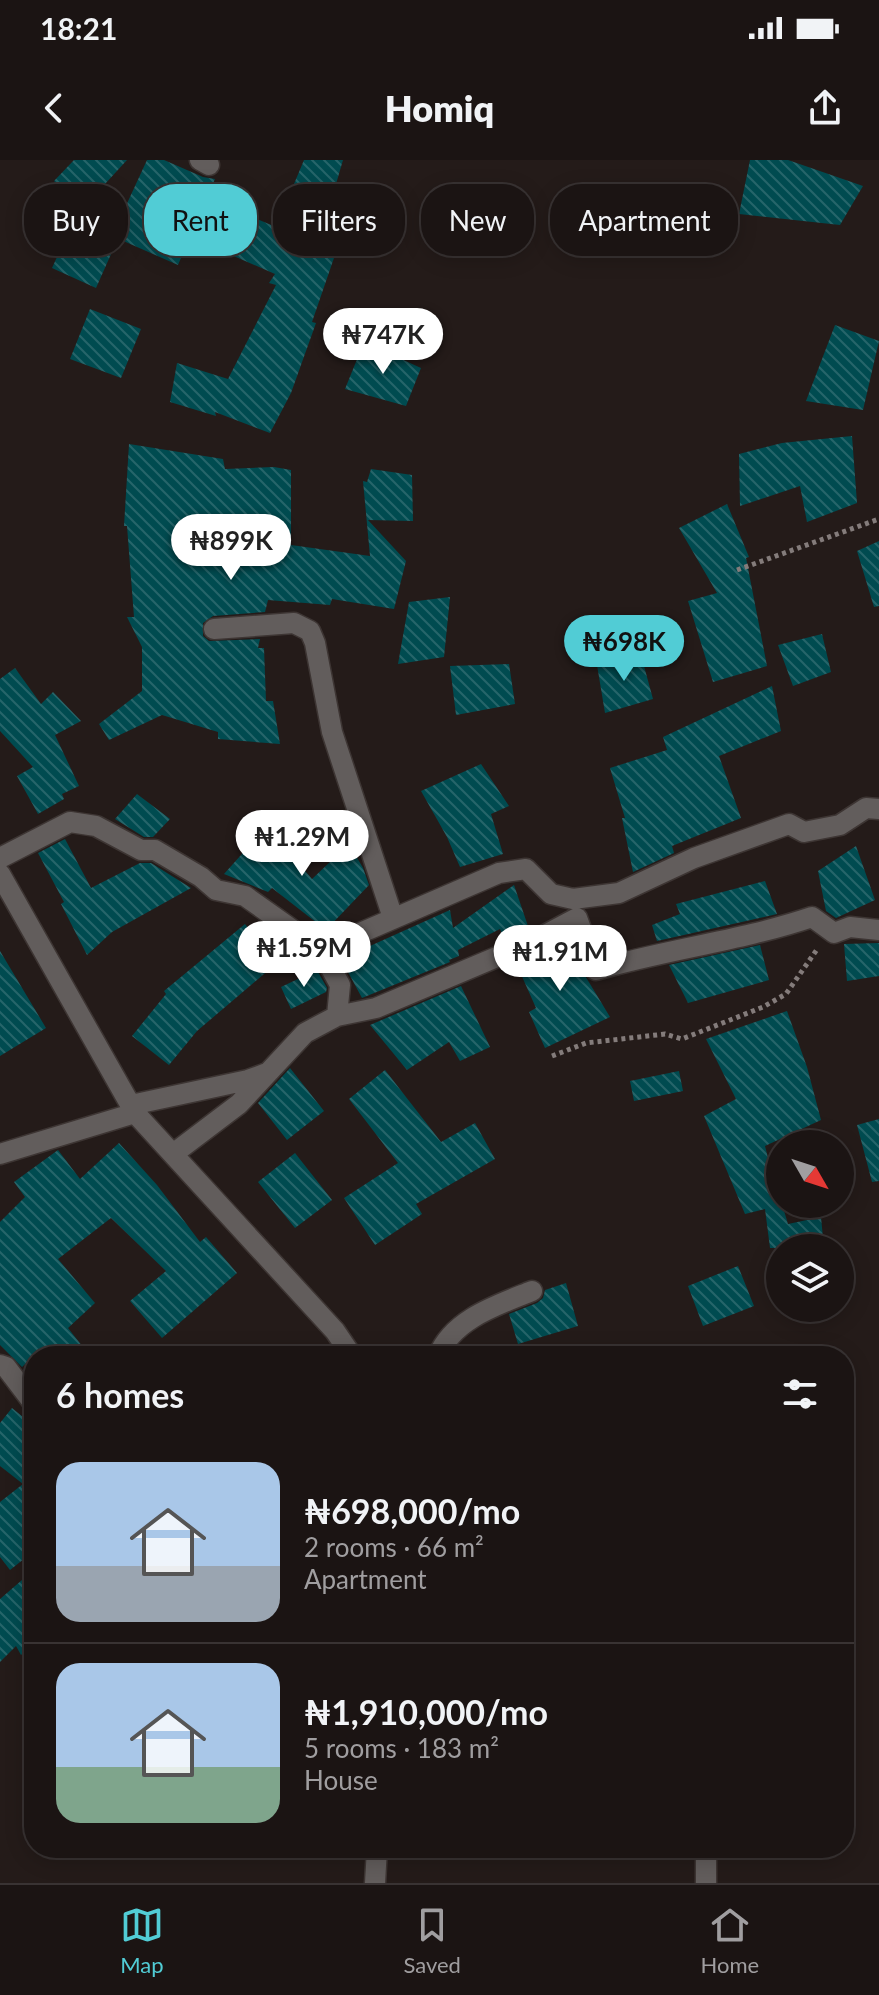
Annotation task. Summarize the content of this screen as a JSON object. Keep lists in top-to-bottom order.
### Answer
{
  "north": "bottom right",
  "page": {
    "status": "18:21",
    "header": "Homiq",
    "chip": [
      "Buy",
      "Rent",
      "Filters",
      "New",
      "Apartment"
    ],
    "price": [
      "₦747K",
      "₦899K",
      "₦698K",
      "₦1.29M",
      "₦1.59M",
      "₦1.91M"
    ],
    "heading": "6 homes",
    "list": [
      {
        "name": "₦698,000/mo",
        "note": "2 rooms · 66 m² · Apartment"
      },
      {
        "name": "₦1,910,000/mo",
        "note": "5 rooms · 183 m² · House"
      }
    ],
    "tabs": ["Map", "Saved", "Home"]
  }
}
